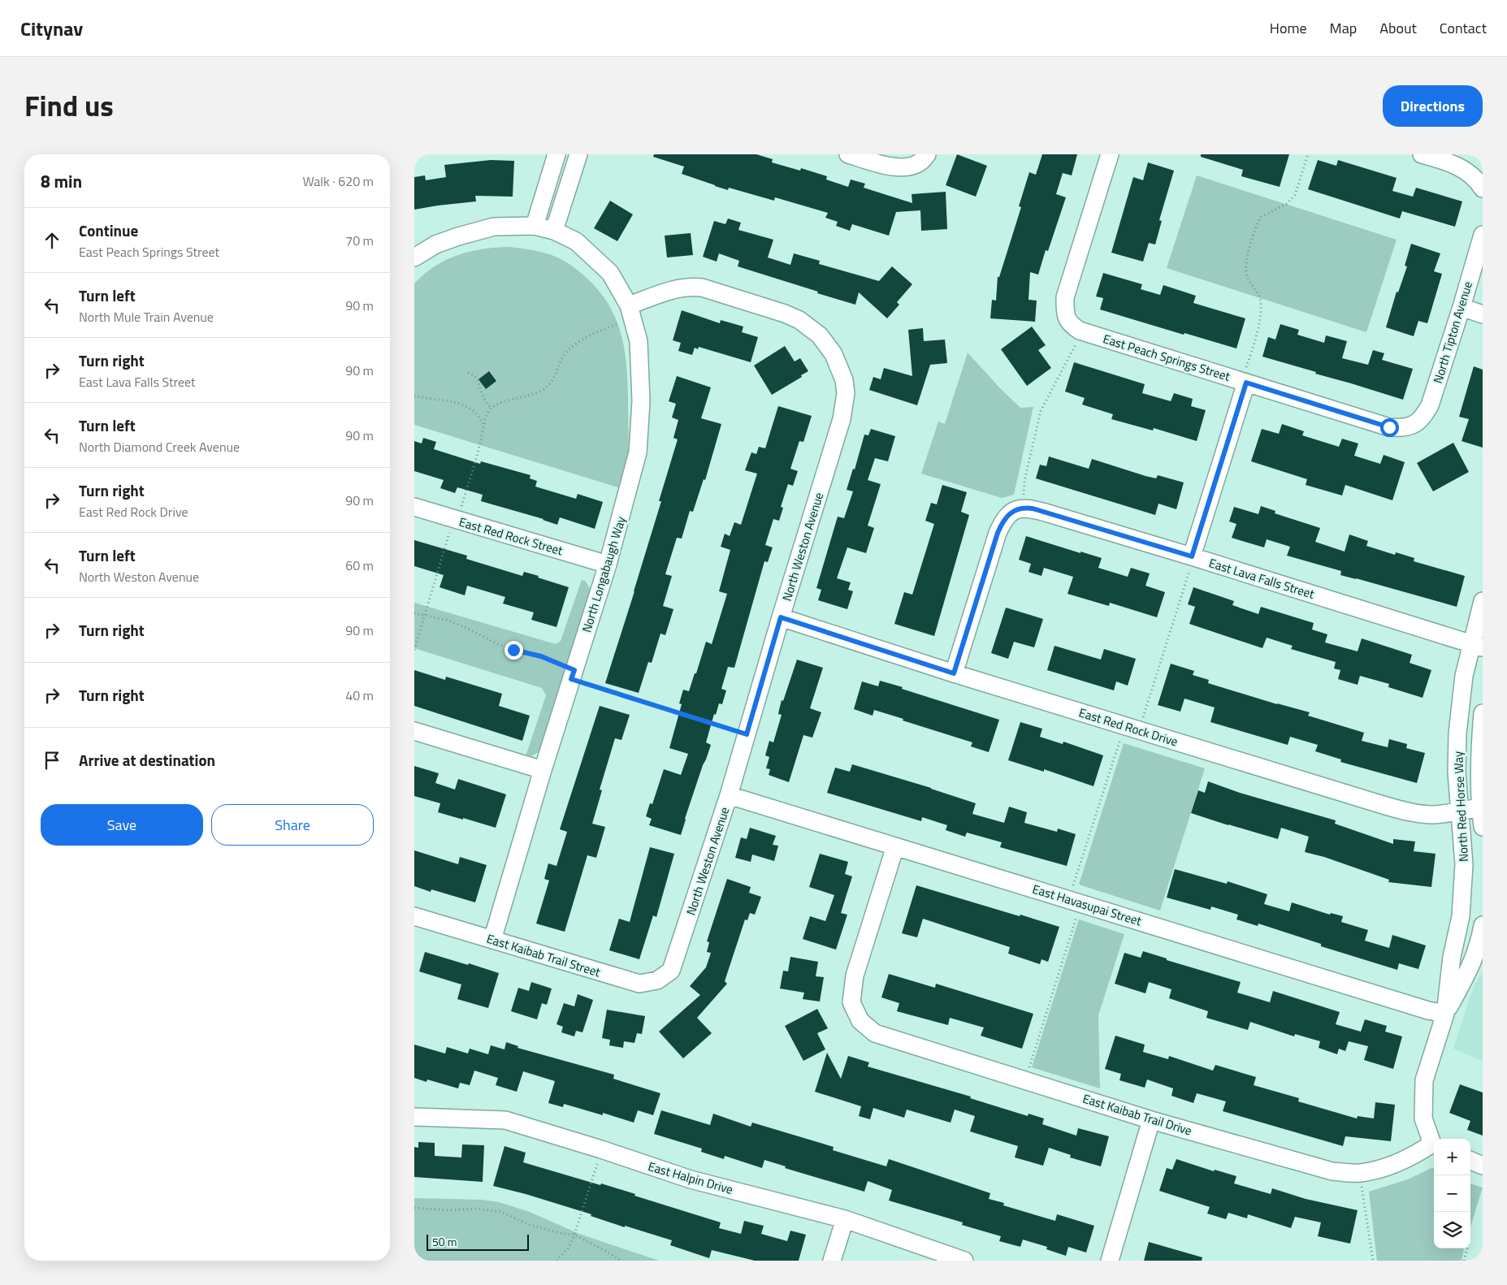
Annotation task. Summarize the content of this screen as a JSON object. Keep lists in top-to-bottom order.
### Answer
{
  "streets": {
    "street": [
      "North Tipton Avenue",
      "East Peach Springs Street",
      "East Red Rock Street",
      "North Weston Avenue",
      "North Longabaugh Way",
      "East Lava Falls Street",
      "East Red Rock Drive",
      "North Red Horse Way",
      "East Havasupai Street",
      "East Kaibab Trail Street",
      "East Kaibab Trail Drive",
      "East Halpin Drive"
    ]
  },
  "crossings": [
    ["North Tipton Avenue", "East Peach Springs Street"],
    ["East Red Rock Street", "North Longabaugh Way"],
    ["North Weston Avenue", "North Longabaugh Way"],
    ["North Weston Avenue", "East Red Rock Drive"],
    ["North Weston Avenue", "East Havasupai Street"],
    ["North Weston Avenue", "East Kaibab Trail Street"],
    ["North Longabaugh Way", "East Kaibab Trail Street"],
    ["East Lava Falls Street", "North Red Horse Way"],
    ["East Red Rock Drive", "North Red Horse Way"],
    ["North Red Horse Way", "East Havasupai Street"],
    ["East Havasupai Street", "East Kaibab Trail Drive"]
  ],
  "scale_bar": "50 m",
  "page": {
    "header": "Citynav",
    "nav": [
      "Home",
      "Map",
      "About",
      "Contact"
    ],
    "title": "Find us",
    "buttons": [
      "Directions",
      ["Save", "Share"]
    ],
    "heading": ["8 min", "Walk · 620 m"],
    "list": [
      ["Continue", "East Peach Springs Street", "70 m"],
      ["Turn left", "North Mule Train Avenue", "90 m"],
      ["Turn right", "East Lava Falls Street", "90 m"],
      ["Turn left", "North Diamond Creek Avenue", "90 m"],
      ["Turn right", "East Red Rock Drive", "90 m"],
      ["Turn left", "North Weston Avenue", "60 m"],
      ["Turn right", "90 m"],
      ["Turn right", "40 m"],
      "Arrive at destination"
    ],
    "map_buttons": ["+", "−"],
    "scale": "50 m"
  }
}
